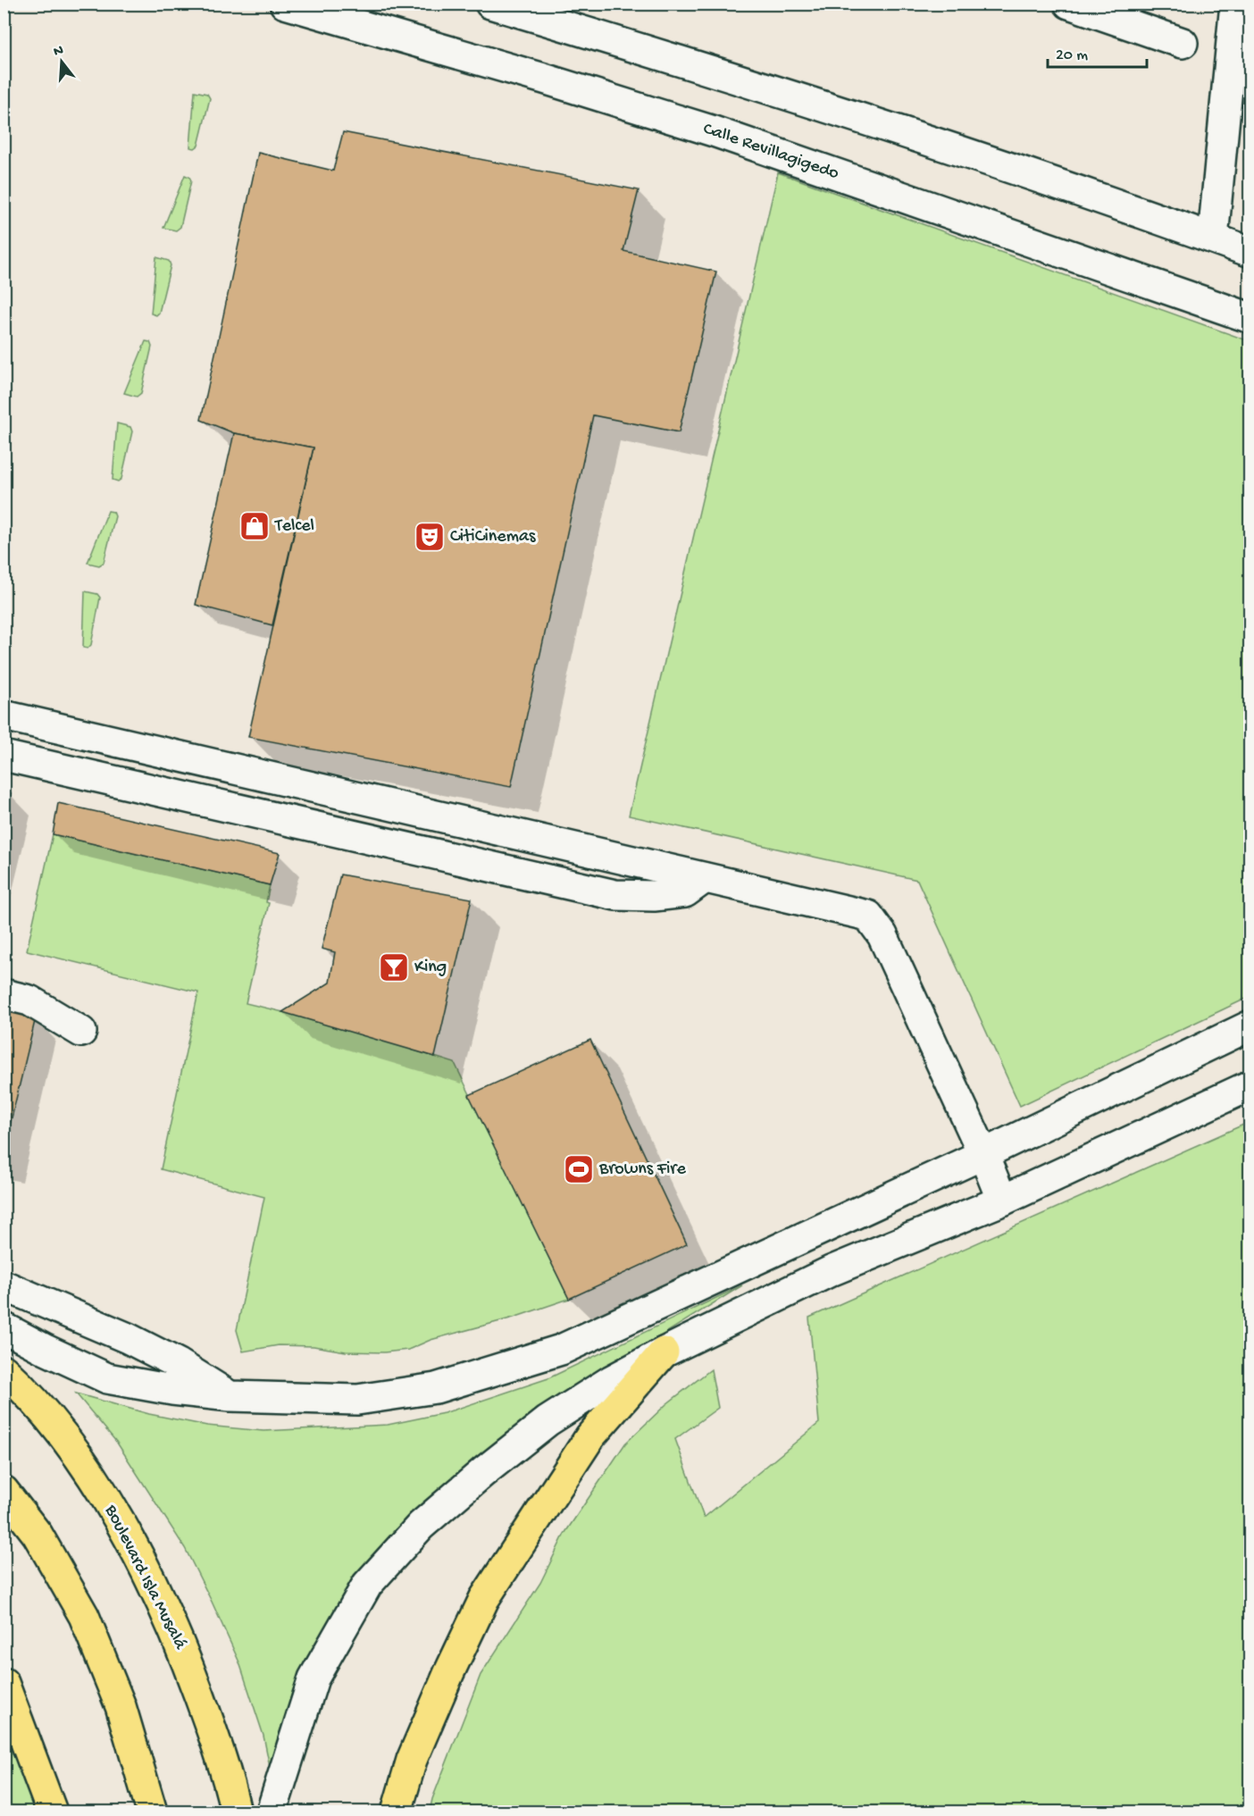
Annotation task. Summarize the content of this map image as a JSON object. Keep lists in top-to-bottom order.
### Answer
{
  "streets": {
    "main road": ["Boulevard Isla Musalá"],
    "street": ["Calle Revillagigedo"]
  },
  "places": {
    "shop": ["Telcel"],
    "theatre": ["CitiCinemas"],
    "bar": ["King"],
    "sports": ["Browns Fire"]
  },
  "scale_bar": "20 m",
  "north": "top"
}
